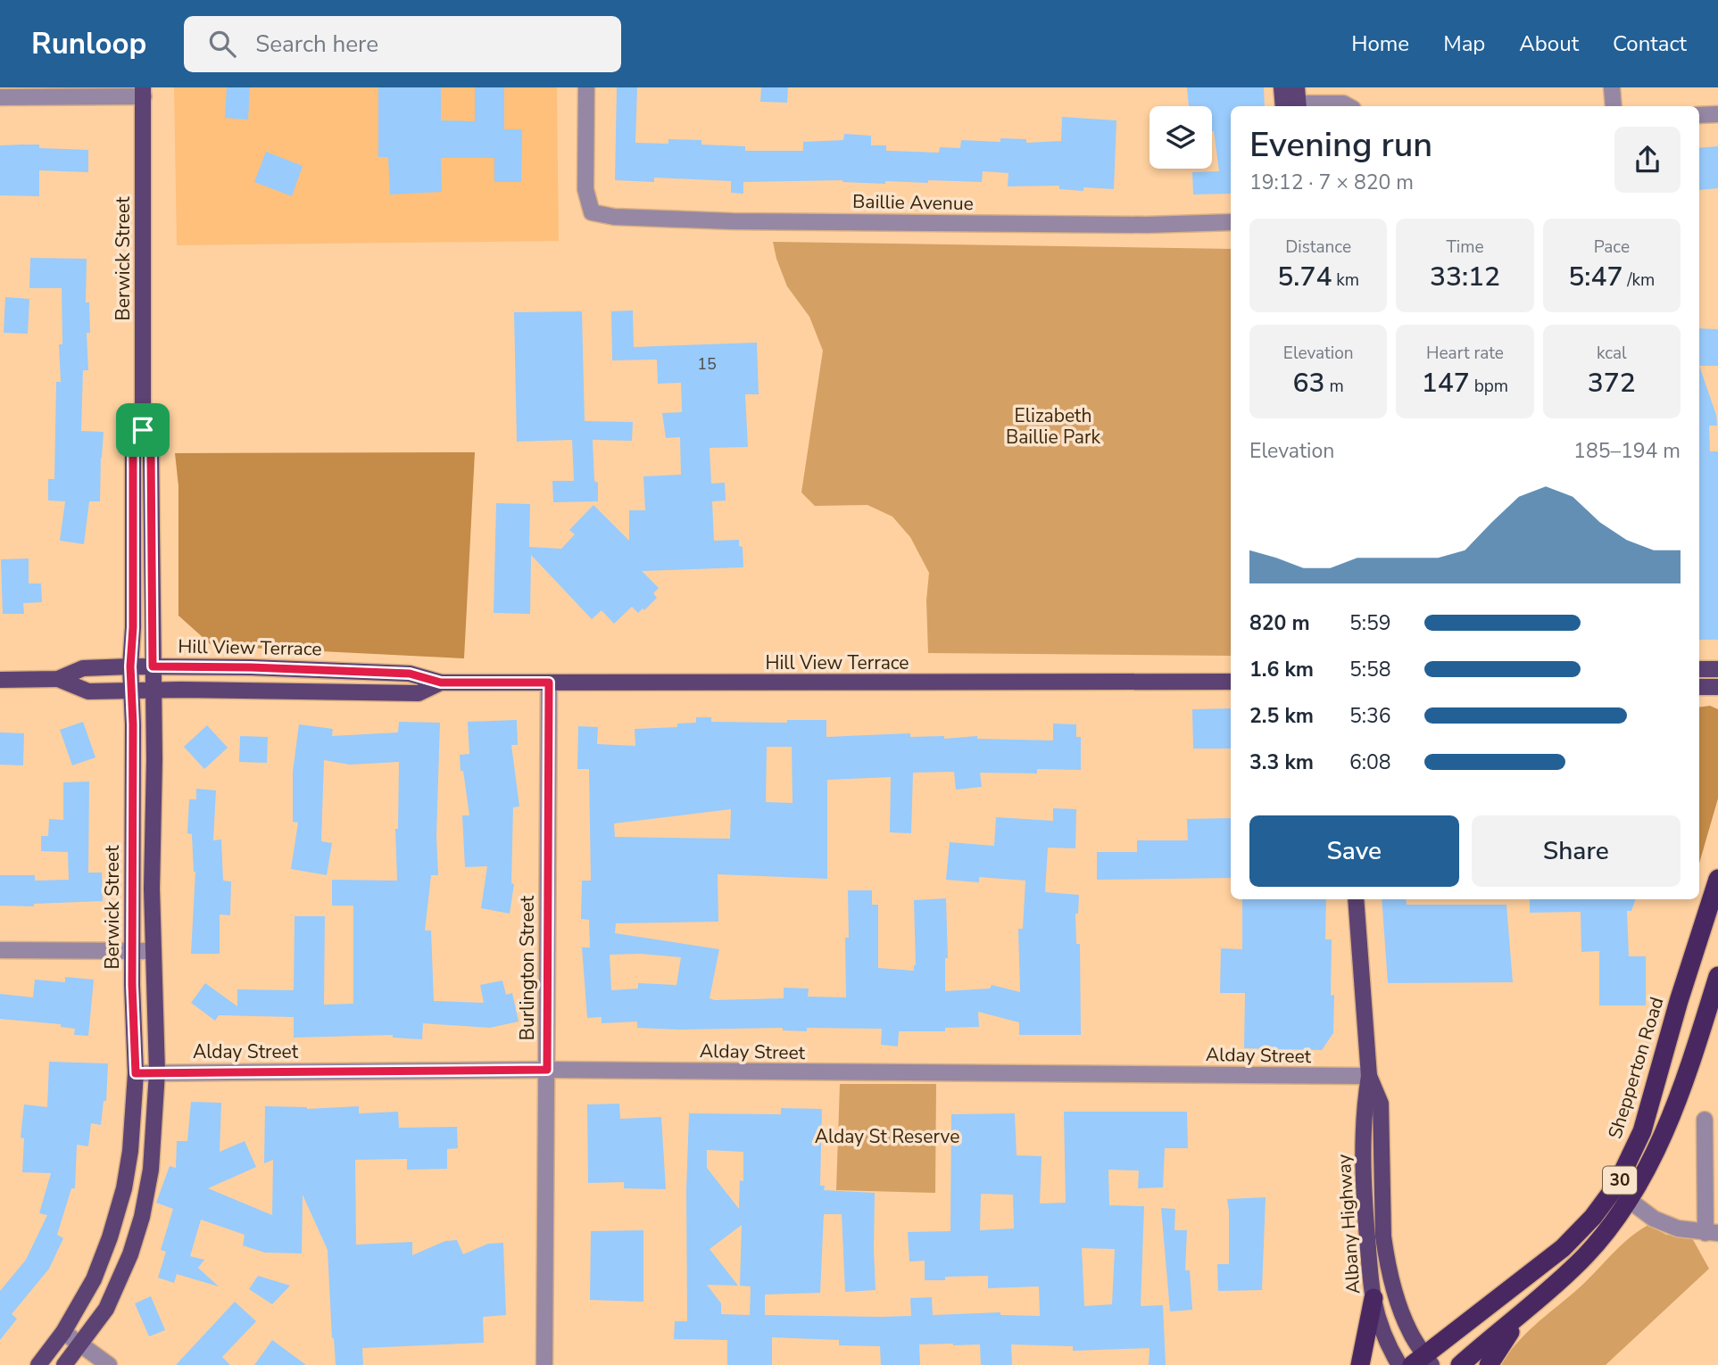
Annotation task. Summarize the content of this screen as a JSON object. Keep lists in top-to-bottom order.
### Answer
{
  "streets": {
    "highway": ["Shepperton Road", "30"],
    "main road": ["Berwick Street", "Hill View Terrace", "Albany Highway"],
    "street": ["Baillie Avenue", "Burlington Street", "Alday Street"]
  },
  "crossings": [
    ["Berwick Street", "Hill View Terrace"],
    ["Berwick Street", "Alday Street"],
    ["Hill View Terrace", "Burlington Street"],
    ["Burlington Street", "Alday Street"],
    ["Alday Street", "Albany Highway"],
    ["Shepperton Road", "Albany Highway"]
  ],
  "parks": ["Elizabeth Baillie Park", "Alday St Reserve"],
  "house_numbers": ["15"],
  "page": {
    "header": "Runloop",
    "search": "Search here",
    "nav": [
      "Home",
      "Map",
      "About",
      "Contact"
    ],
    "heading": ["Evening run", "19:12 · 7 × 820 m"],
    "stats": [
      ["Distance", "5.74 km"],
      ["Time", "33:12"],
      ["Pace", "5:47 /km"],
      ["Elevation", "63 m"],
      ["Heart rate", "147 bpm"],
      ["kcal", "372"]
    ],
    "chart": ["Elevation", "185–194 m"],
    "list": [
      {
        "name": "820 m",
        "note": "5:59"
      },
      {
        "name": "1.6 km",
        "note": "5:58"
      },
      {
        "name": "2.5 km",
        "note": "5:36"
      },
      {
        "name": "3.3 km",
        "note": "6:08"
      }
    ],
    "buttons": ["Save", "Share"]
  }
}
